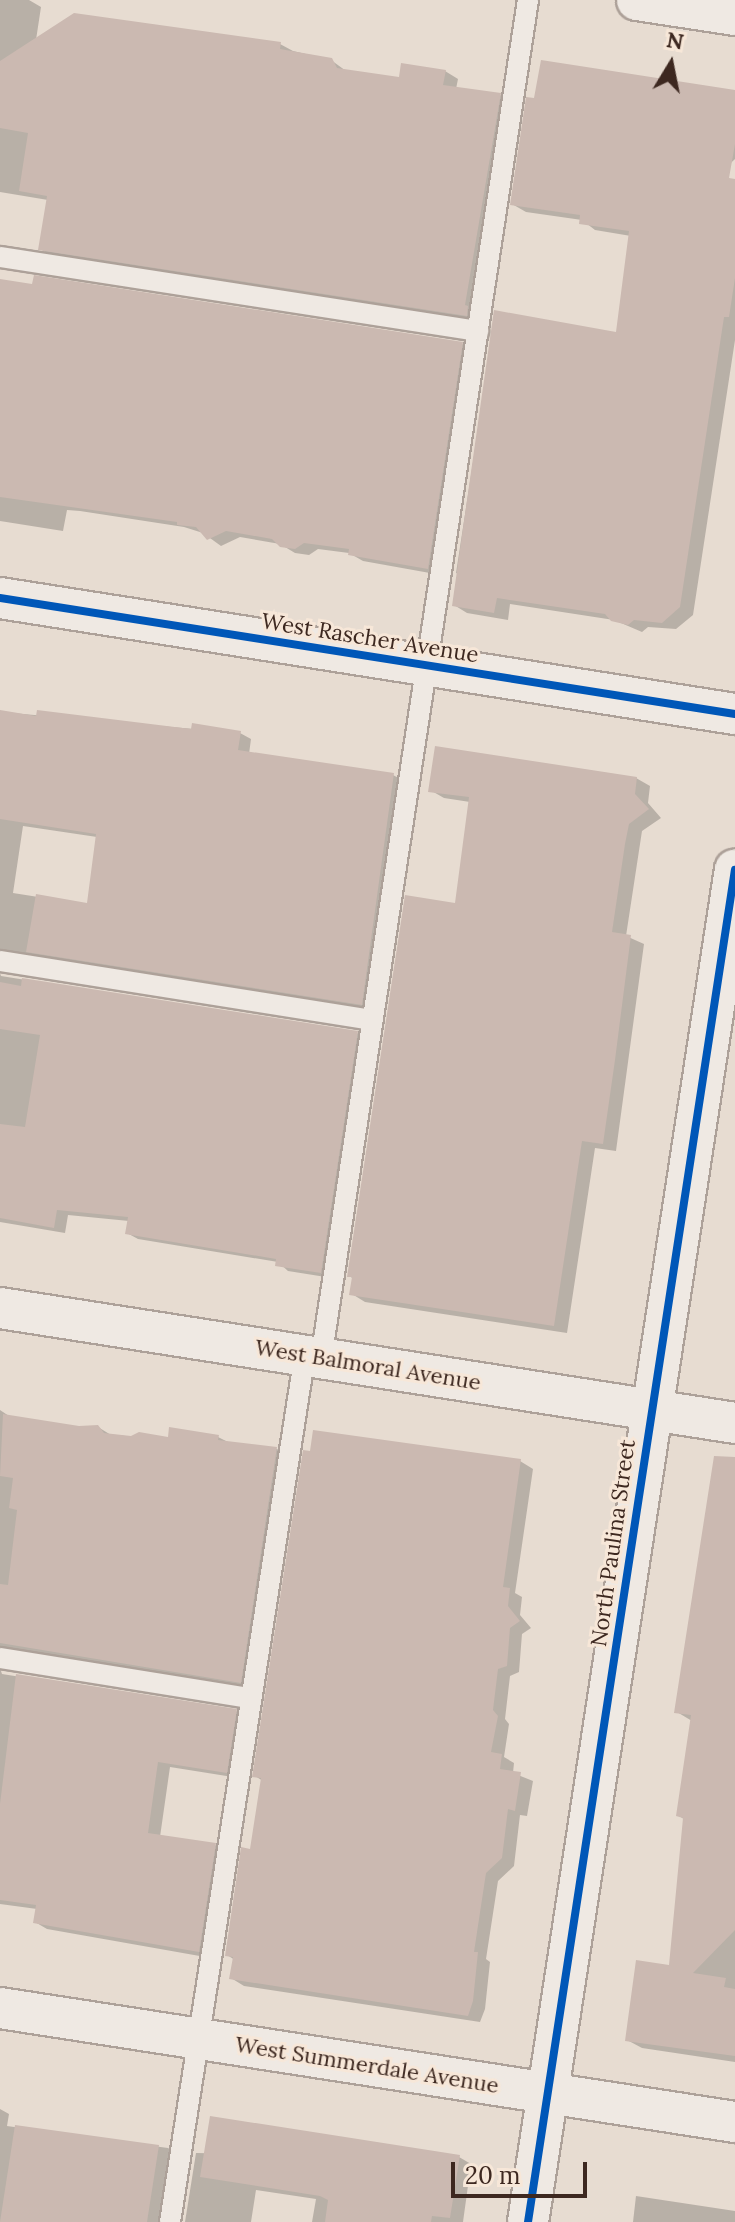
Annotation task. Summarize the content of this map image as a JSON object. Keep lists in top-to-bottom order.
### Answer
{
  "streets": {
    "street": [
      "West Rascher Avenue",
      "West Balmoral Avenue",
      "North Paulina Street",
      "West Summerdale Avenue"
    ]
  },
  "crossings": [
    ["West Balmoral Avenue", "North Paulina Street"],
    ["North Paulina Street", "West Summerdale Avenue"]
  ],
  "scale_bar": "20 m",
  "north": "top"
}
